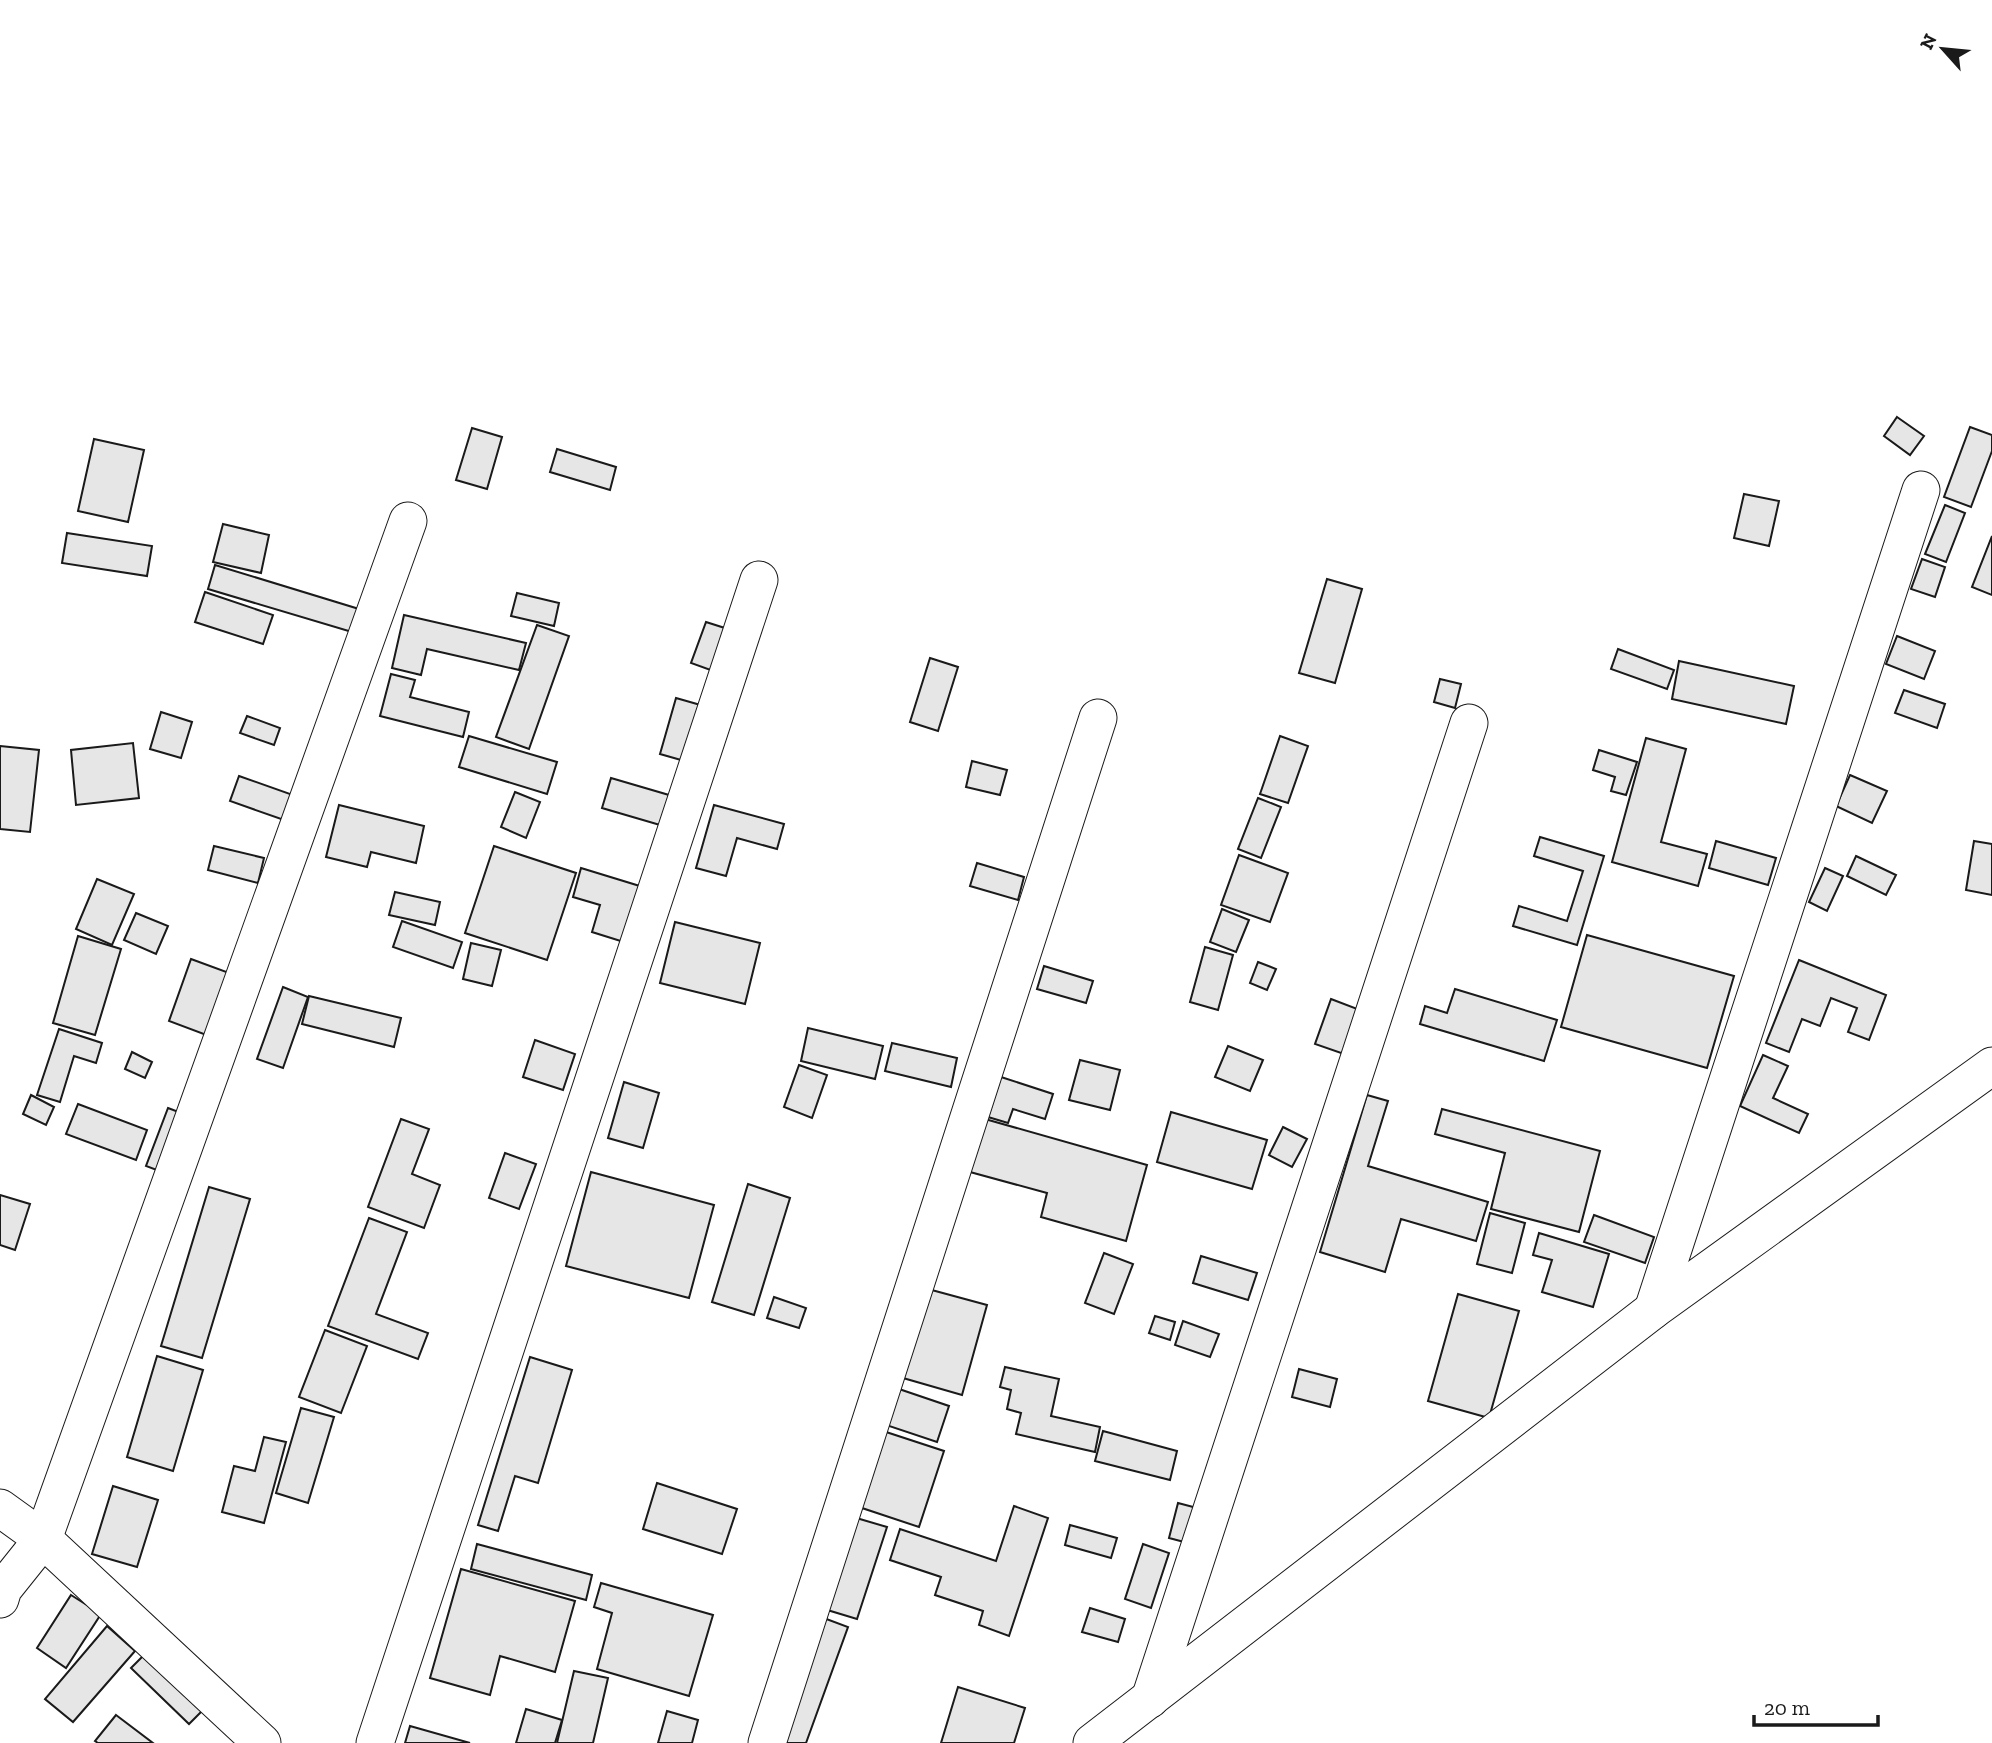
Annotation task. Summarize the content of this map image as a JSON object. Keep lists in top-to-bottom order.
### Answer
{
  "scale_bar": "20 m",
  "north": "top left"
}
